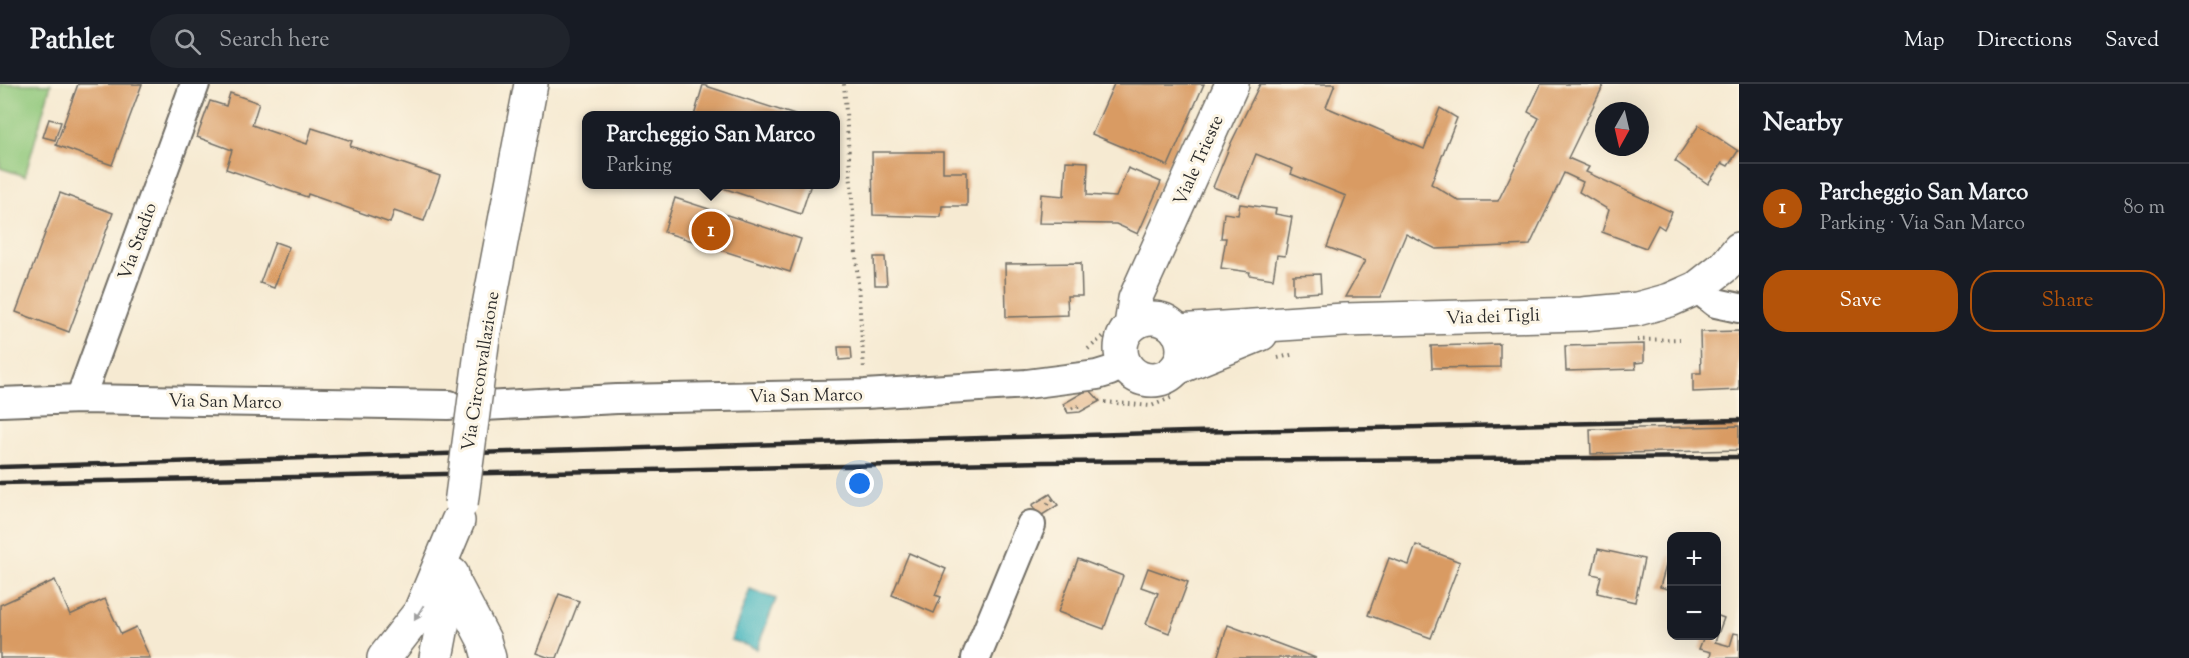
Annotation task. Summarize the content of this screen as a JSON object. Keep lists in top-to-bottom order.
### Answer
{
  "streets": {
    "street": [
      "Viale Trieste",
      "Via Stadio",
      "Via dei Tigli",
      "Via Circonvallazione",
      "Via San Marco"
    ]
  },
  "crossings": [
    ["Viale Trieste", "Via dei Tigli"],
    ["Viale Trieste", "Via San Marco"],
    ["Via Stadio", "Via San Marco"],
    ["Via dei Tigli", "Via San Marco"]
  ],
  "north": "bottom",
  "page": {
    "header": "Pathlet",
    "search": "Search here",
    "nav": ["Map", "Directions", "Saved"],
    "heading": "Nearby",
    "popup": ["Parcheggio San Marco", "Parking"],
    "list": [
      {
        "mark": "1",
        "name": "Parcheggio San Marco",
        "note": "Parking · Via San Marco",
        "value": "80 m"
      }
    ],
    "pins": "1",
    "buttons": ["Save", "Share"],
    "map_buttons": ["+", "−"]
  }
}
